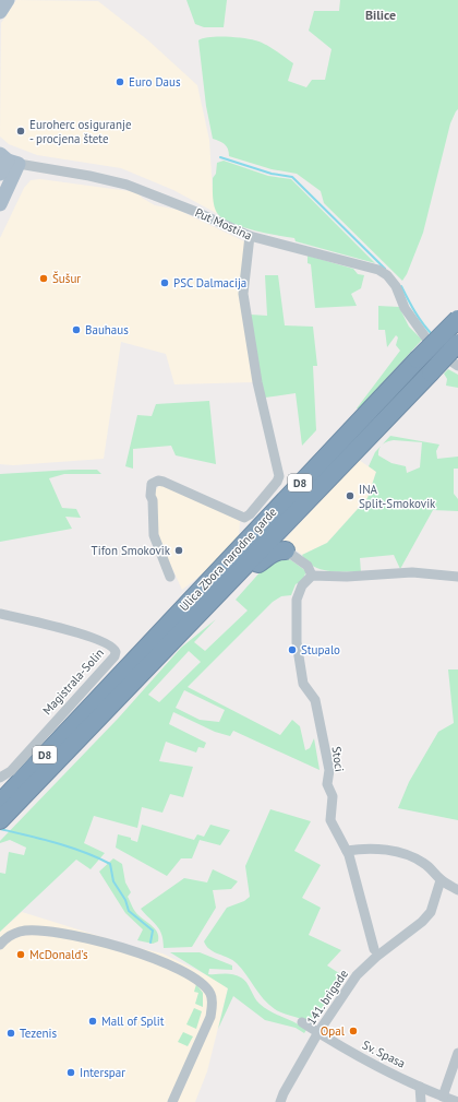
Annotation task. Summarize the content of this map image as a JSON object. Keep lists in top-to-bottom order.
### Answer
{
  "streets": {
    "highway": ["D8", "Ulica Zbora narodne garde"],
    "street": [
      "Put Mostina",
      "Magistrala-Solin",
      "Stoci",
      "141. brigade",
      "Sv. Spasa"
    ]
  },
  "crossings": [
    ["141. brigade", "Sv. Spasa"]
  ],
  "districts": ["Bilice"],
  "places": [
    "Euro Daus",
    "Euroherc osiguranje - procjena štete",
    "Šušur",
    "PSC Dalmacija",
    "Bauhaus",
    "INA Split-Smokovik",
    "Tifon Smokovik",
    "Stupalo",
    "McDonald's",
    "Mall of Split",
    "Opal",
    "Tezenis",
    "Interspar"
  ]
}
